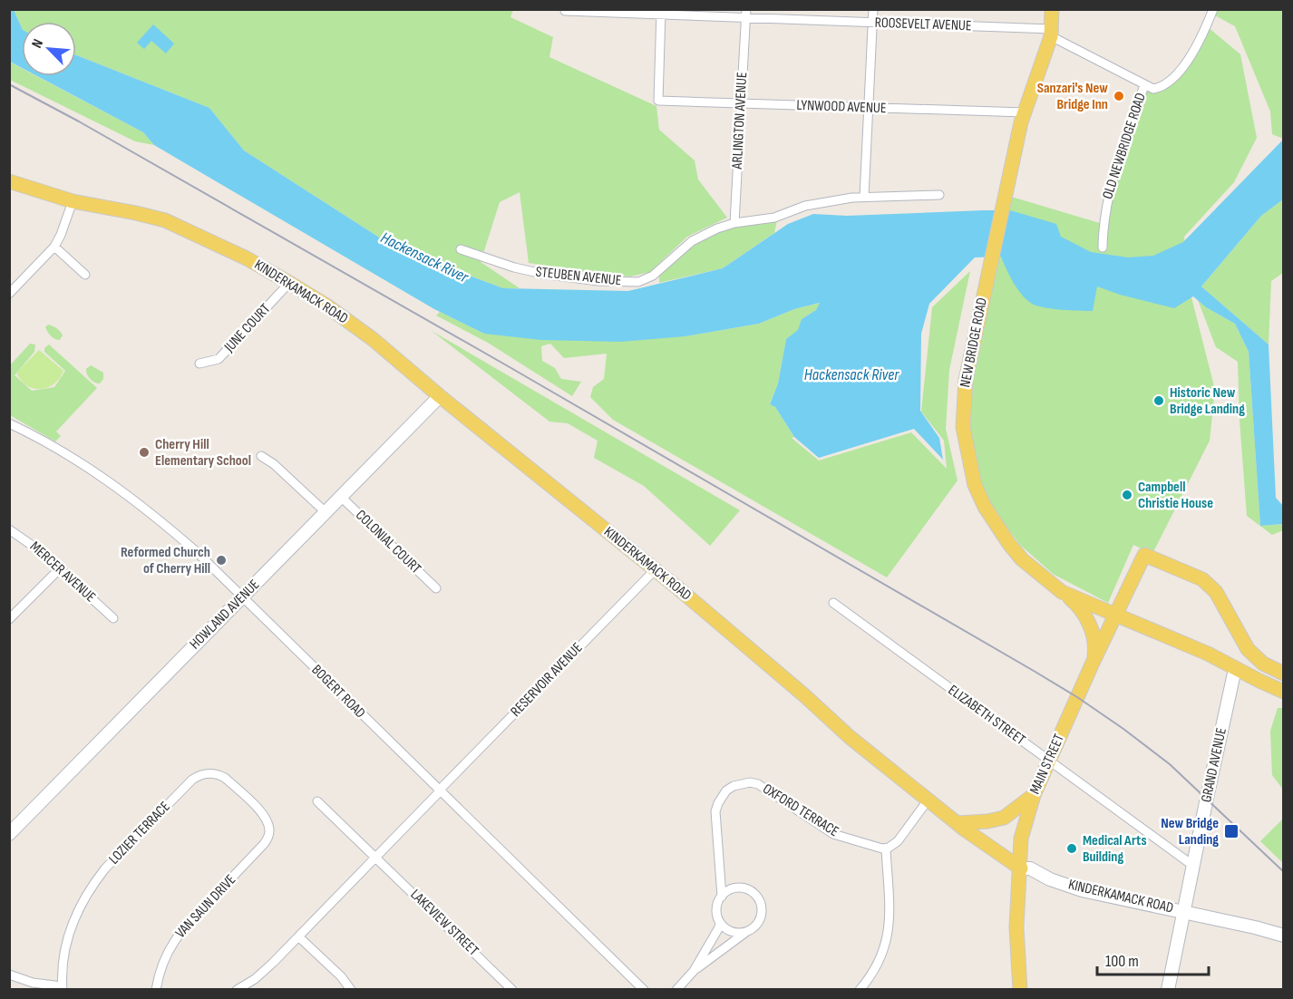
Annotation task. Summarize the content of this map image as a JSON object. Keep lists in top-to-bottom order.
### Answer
{
  "streets": {
    "main road": ["KINDERKAMACK ROAD", "NEW BRIDGE ROAD", "MAIN STREET"],
    "street": [
      "ROOSEVELT AVENUE",
      "LYNWOOD AVENUE",
      "ARLINGTON AVENUE",
      "OLD NEWBRIDGE ROAD",
      "STEUBEN AVENUE",
      "JUNE COURT",
      "COLONIAL COURT",
      "MERCER AVENUE",
      "HOWLAND AVENUE",
      "RESERVOIR AVENUE",
      "BOGERT ROAD",
      "ELIZABETH STREET",
      "GRAND AVENUE",
      "OXFORD TERRACE",
      "LOZIER TERRACE",
      "VAN SAUN DRIVE",
      "LAKEVIEW STREET"
    ]
  },
  "crossings": [
    ["ROOSEVELT AVENUE", "LYNWOOD AVENUE"],
    ["ROOSEVELT AVENUE", "ARLINGTON AVENUE"],
    ["ROOSEVELT AVENUE", "OLD NEWBRIDGE ROAD"],
    ["ROOSEVELT AVENUE", "NEW BRIDGE ROAD"],
    ["LYNWOOD AVENUE", "ARLINGTON AVENUE"],
    ["LYNWOOD AVENUE", "NEW BRIDGE ROAD"],
    ["ARLINGTON AVENUE", "STEUBEN AVENUE"],
    ["OLD NEWBRIDGE ROAD", "NEW BRIDGE ROAD"],
    ["KINDERKAMACK ROAD", "JUNE COURT"],
    ["KINDERKAMACK ROAD", "HOWLAND AVENUE"],
    ["KINDERKAMACK ROAD", "RESERVOIR AVENUE"],
    ["KINDERKAMACK ROAD", "MAIN STREET"],
    ["KINDERKAMACK ROAD", "GRAND AVENUE"],
    ["NEW BRIDGE ROAD", "MAIN STREET"],
    ["COLONIAL COURT", "HOWLAND AVENUE"],
    ["HOWLAND AVENUE", "BOGERT ROAD"],
    ["RESERVOIR AVENUE", "BOGERT ROAD"],
    ["RESERVOIR AVENUE", "LAKEVIEW STREET"],
    ["ELIZABETH STREET", "MAIN STREET"],
    ["ELIZABETH STREET", "GRAND AVENUE"],
    ["LOZIER TERRACE", "VAN SAUN DRIVE"]
  ],
  "water": ["Hackensack River"],
  "places": {
    "other": [
      "Sanzari's New Bridge Inn",
      "Historic New Bridge Landing",
      "Cherry Hill Elementary School",
      "Campbell Christie House",
      "Reformed Church of Cherry Hill",
      "Medical Arts Building"
    ],
    "transit": ["New Bridge Landing"]
  },
  "scale_bar": "100 m",
  "north": "top left"
}
